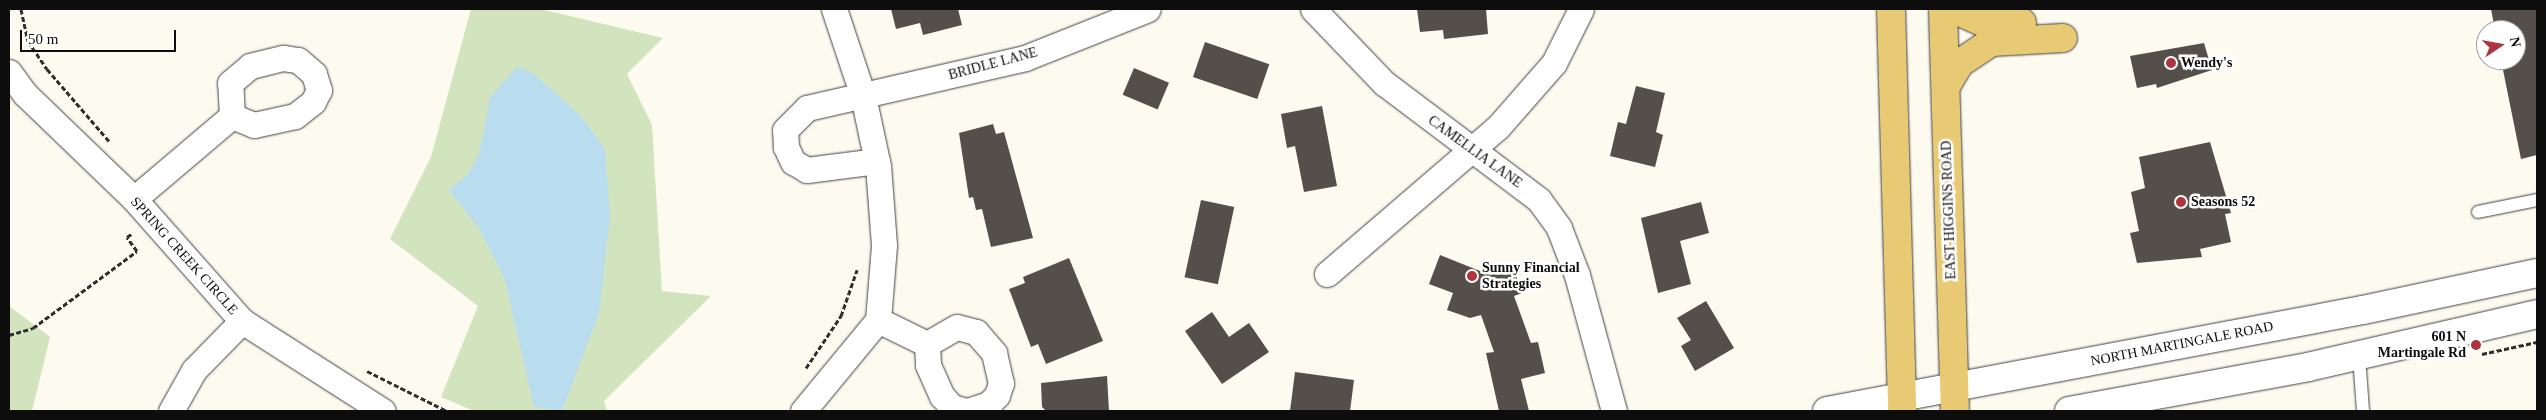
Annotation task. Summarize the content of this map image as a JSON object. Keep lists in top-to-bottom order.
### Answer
{
  "streets": {
    "main road": ["EAST HIGGINS ROAD"],
    "street": [
      "BRIDLE LANE",
      "CAMELLIA LANE",
      "SPRING CREEK CIRCLE",
      "NORTH MARTINGALE ROAD"
    ]
  },
  "crossings": [
    ["EAST HIGGINS ROAD", "NORTH MARTINGALE ROAD"]
  ],
  "places": [
    "Wendy's",
    "Seasons 52",
    "Sunny Financial Strategies",
    "601 N Martingale Rd"
  ],
  "scale_bar": "50 m",
  "north": "right"
}
